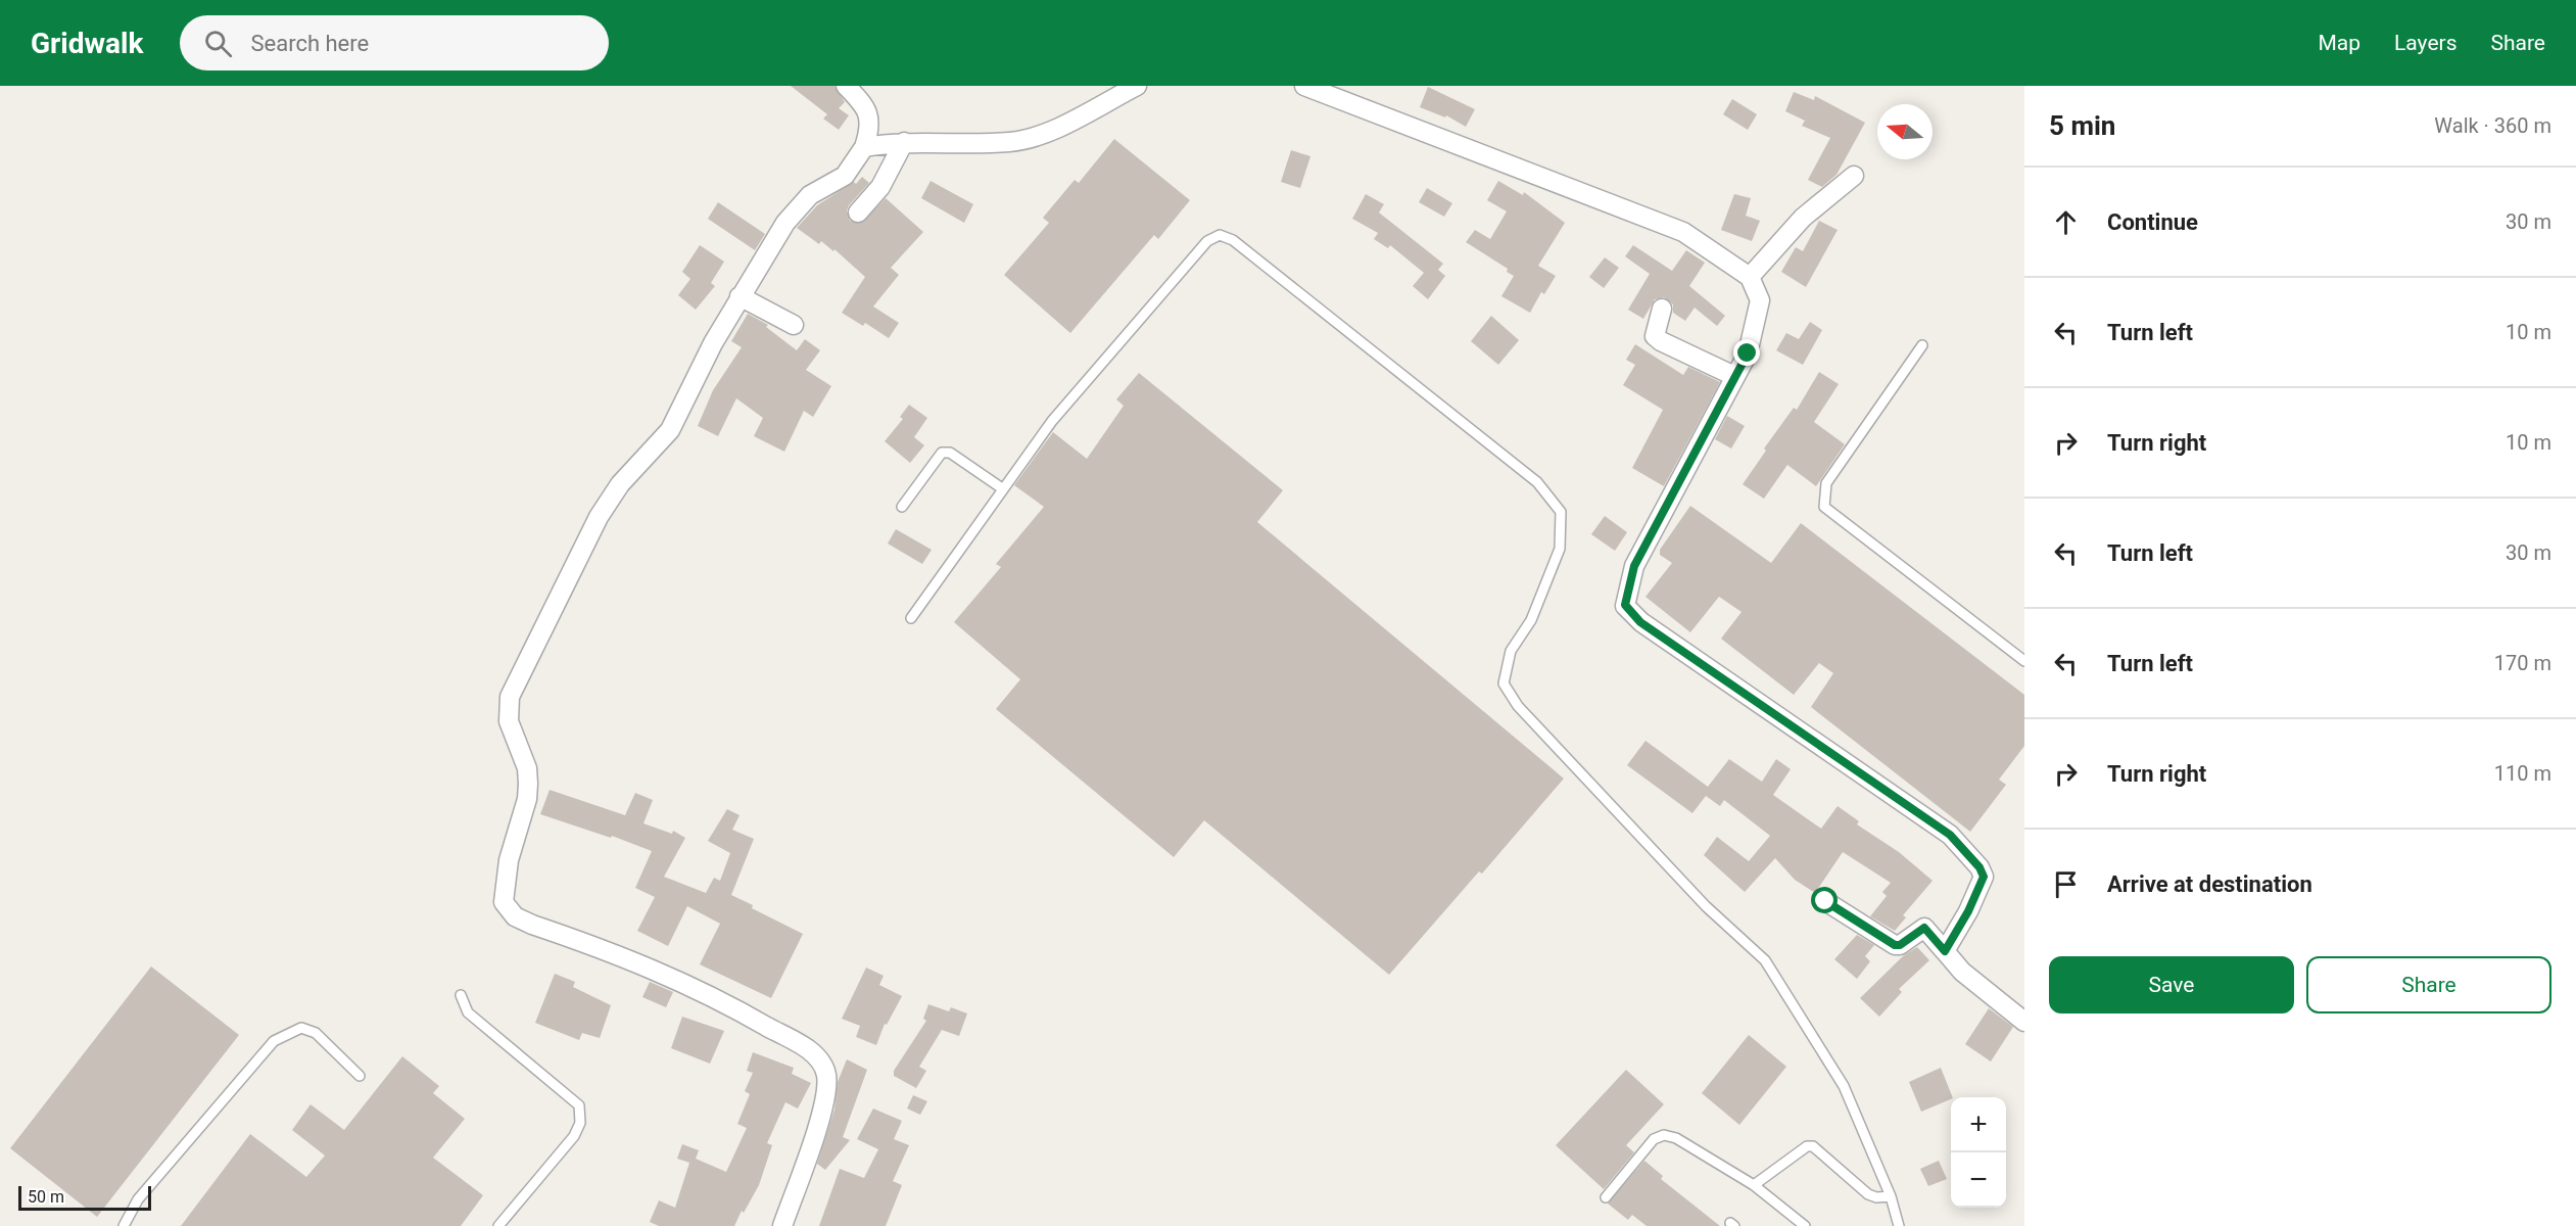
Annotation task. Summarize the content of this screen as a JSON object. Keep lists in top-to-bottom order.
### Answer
{
  "scale_bar": "50 m",
  "north": "left",
  "page": {
    "header": "Gridwalk",
    "search": "Search here",
    "nav": ["Map", "Layers", "Share"],
    "heading": ["5 min", "Walk · 360 m"],
    "list": [
      ["Continue", "30 m"],
      ["Turn left", "10 m"],
      ["Turn right", "10 m"],
      ["Turn left", "30 m"],
      ["Turn left", "170 m"],
      ["Turn right", "110 m"],
      "Arrive at destination"
    ],
    "buttons": ["Save", "Share"],
    "map_buttons": ["+", "−"],
    "scale": "50 m"
  }
}
